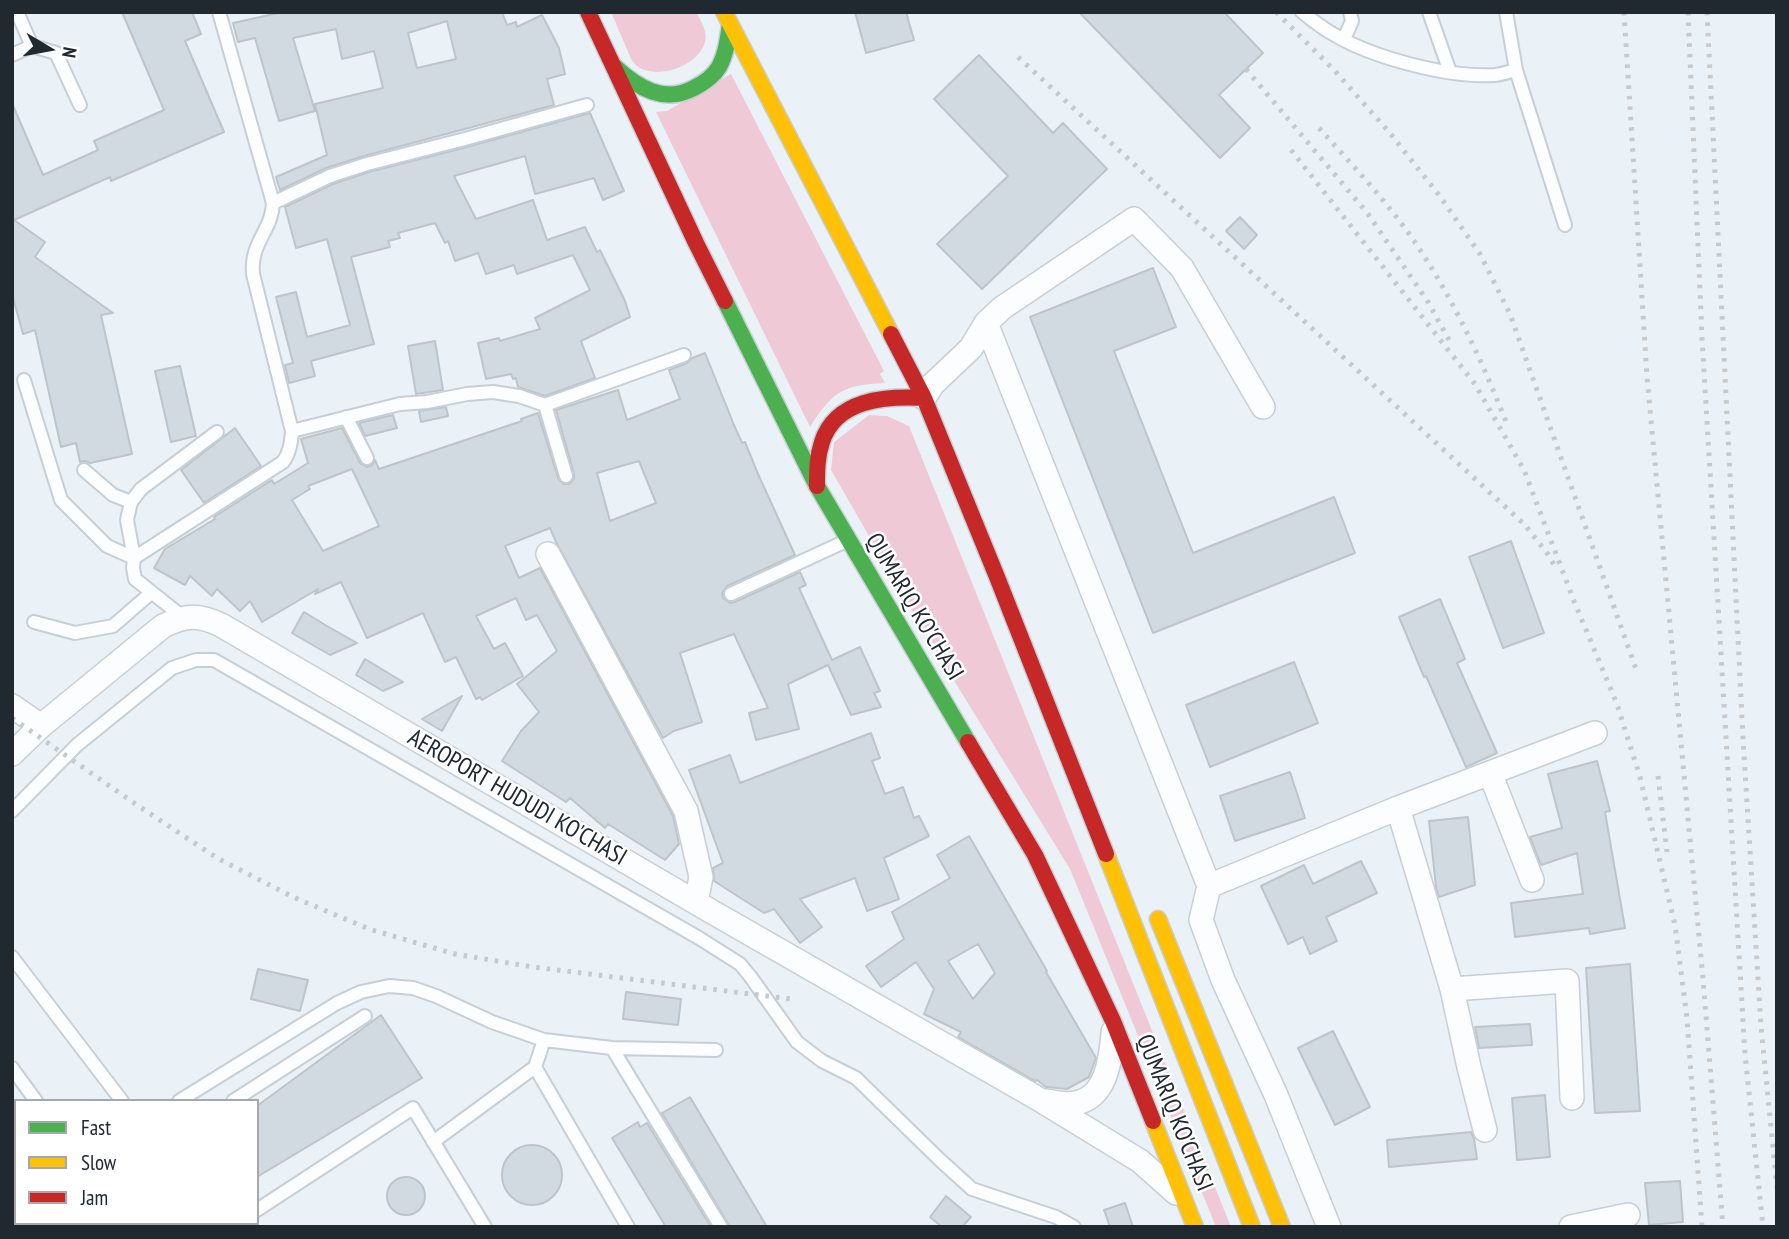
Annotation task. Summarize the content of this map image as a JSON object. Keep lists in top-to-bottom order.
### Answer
{
  "streets": {
    "main road": ["QUMARIQ KO'CHASI"],
    "street": ["AEROPORT HUDUDI KO'CHASI"]
  },
  "crossings": [
    ["QUMARIQ KO'CHASI", "AEROPORT HUDUDI KO'CHASI"]
  ],
  "legend": ["Fast", "Slow", "Jam"],
  "north": "right"
}
